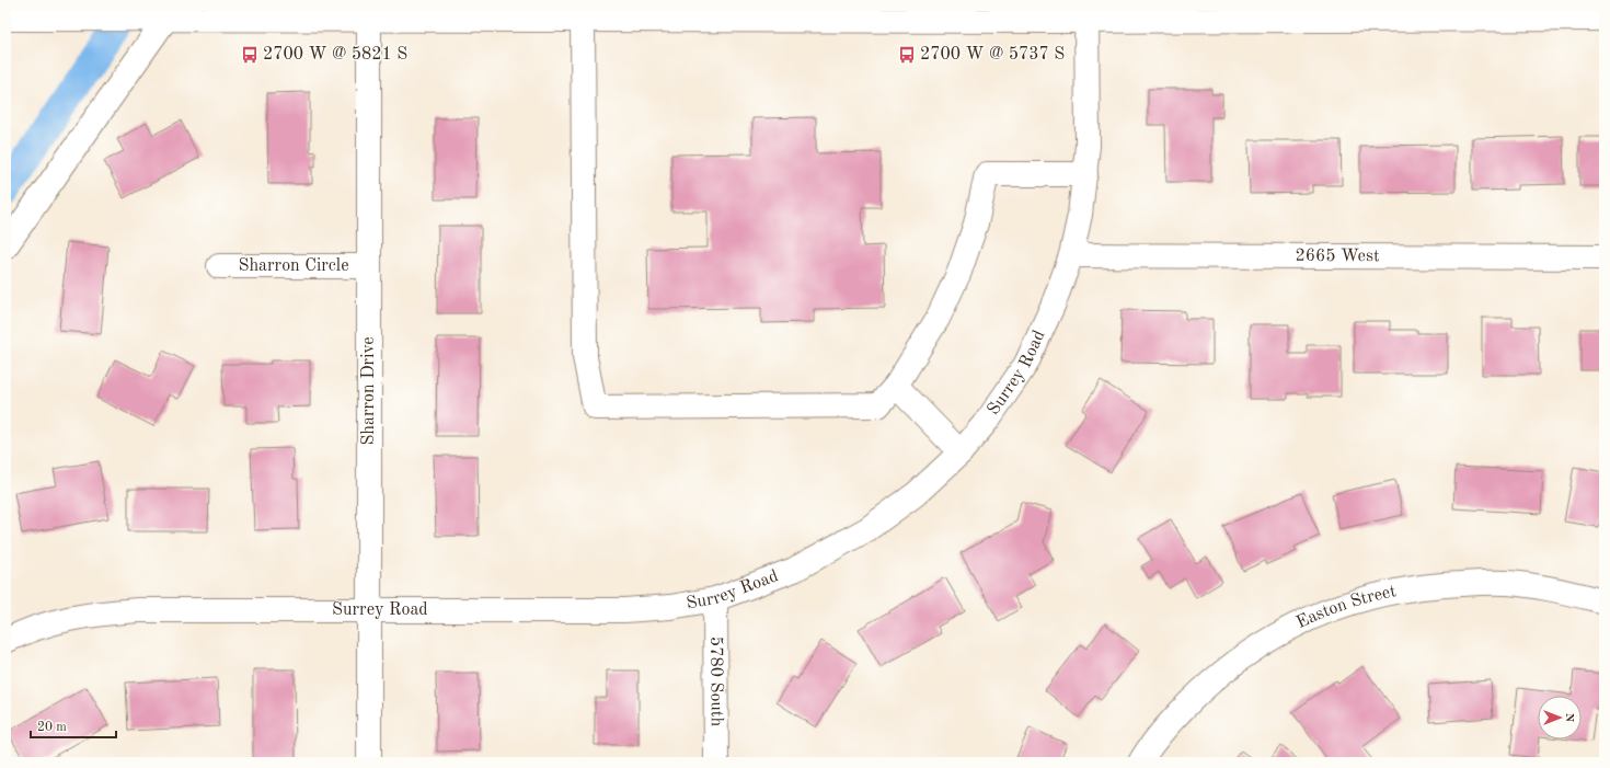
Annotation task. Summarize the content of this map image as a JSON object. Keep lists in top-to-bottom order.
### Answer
{
  "streets": {
    "street": [
      "2665 West",
      "Sharron Circle",
      "Surrey Road",
      "Sharron Drive",
      "Easton Street",
      "5780 South"
    ]
  },
  "crossings": [
    ["2665 West", "Surrey Road"],
    ["Sharron Circle", "Sharron Drive"],
    ["Surrey Road", "Sharron Drive"],
    ["Surrey Road", "5780 South"]
  ],
  "places": {
    "bus stop": ["2700 W @ 5821 S", "2700 W @ 5737 S"]
  },
  "scale_bar": "20 m",
  "north": "right"
}
